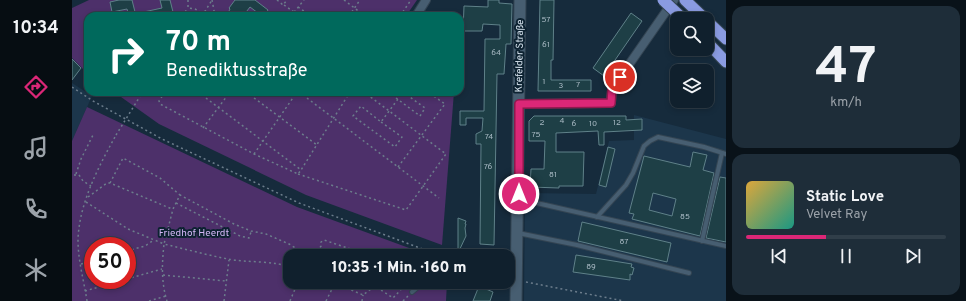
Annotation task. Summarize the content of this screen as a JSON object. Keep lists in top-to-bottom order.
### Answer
{
  "streets": {
    "main road": ["Krefelder Straße"]
  },
  "parks": ["Friedhof Heerdt"],
  "house_numbers": [
    "57",
    "61",
    "64",
    "1",
    "7",
    "3",
    "4",
    "2",
    "12",
    "6",
    "10",
    "75",
    "74",
    "76",
    "81",
    "85",
    "87",
    "89"
  ],
  "page": {
    "tabs": "10:34",
    "tile": ["47", "km/h"],
    "turn": ["70 m", "Benediktusstraße"],
    "song": ["Static Love", "Velvet Ray"],
    "limit": "50",
    "trip": "10:35 · 1 Min. · 160 m"
  }
}
